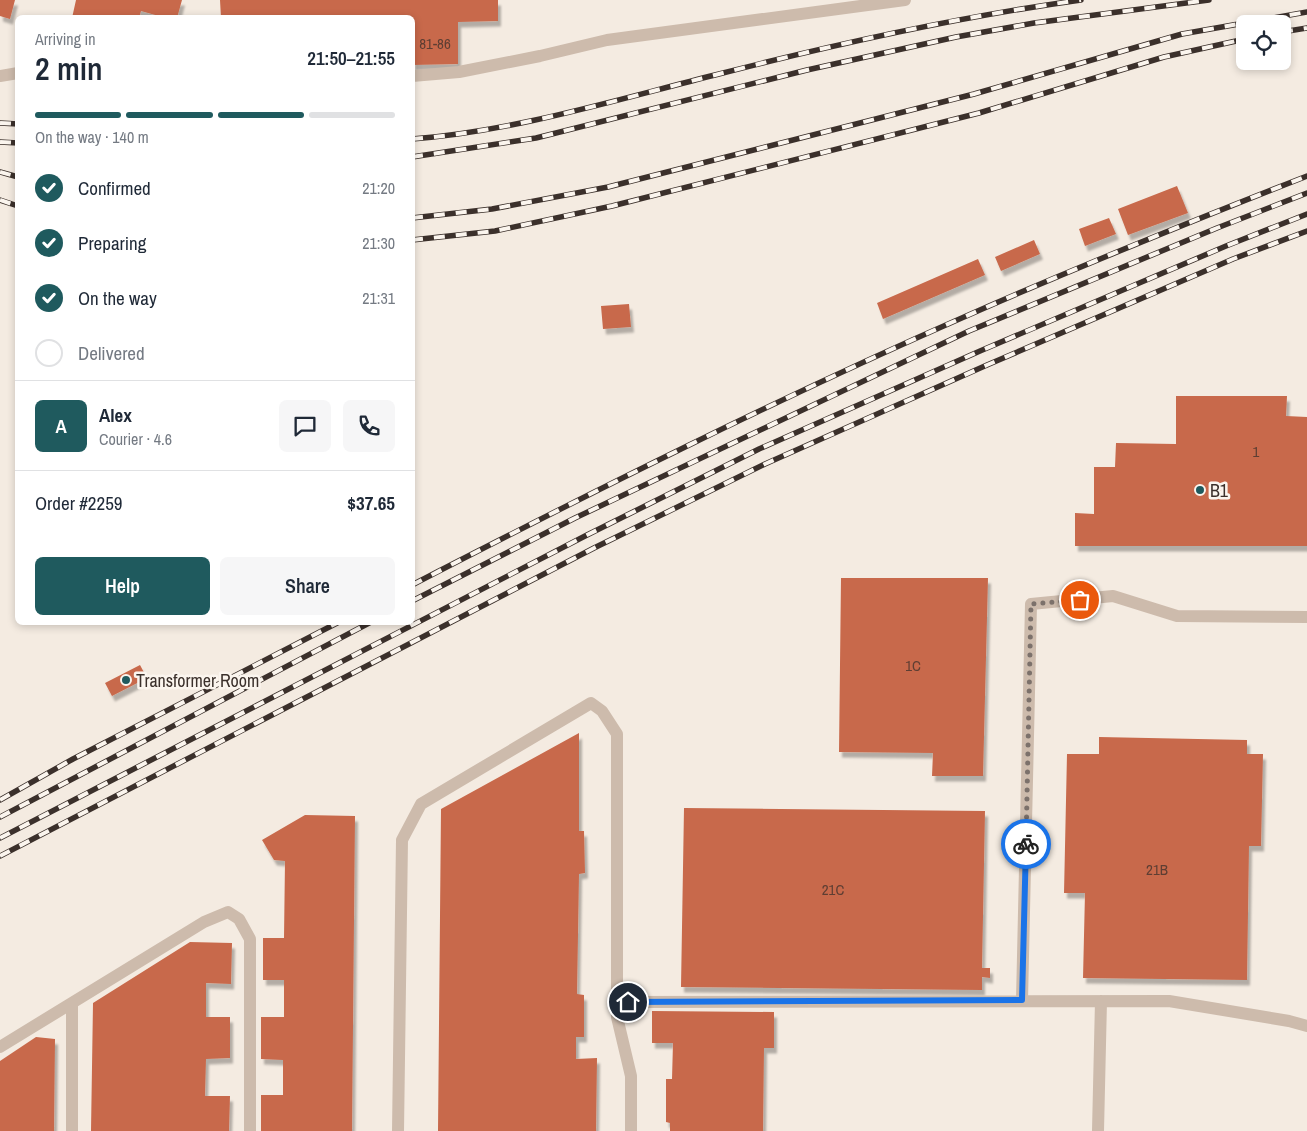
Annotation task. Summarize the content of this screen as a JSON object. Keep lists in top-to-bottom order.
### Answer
{
  "places": ["B1", "Transformer Room"],
  "house_numbers": [
    "81-86",
    "1",
    "1C",
    "21B",
    "21C"
  ],
  "page": {
    "heading": ["2 min", "Arriving in", "21:50–21:55"],
    "panel": [
      "Alex",
      "Courier · 4.6",
      "Order #2259",
      "$37.65"
    ],
    "bar": "On the way · 140 m",
    "list": [
      ["Confirmed", "21:20"],
      ["Preparing", "21:30"],
      ["On the way", "21:31"],
      "Delivered"
    ],
    "round": "A",
    "buttons": ["Help", "Share"]
  }
}
